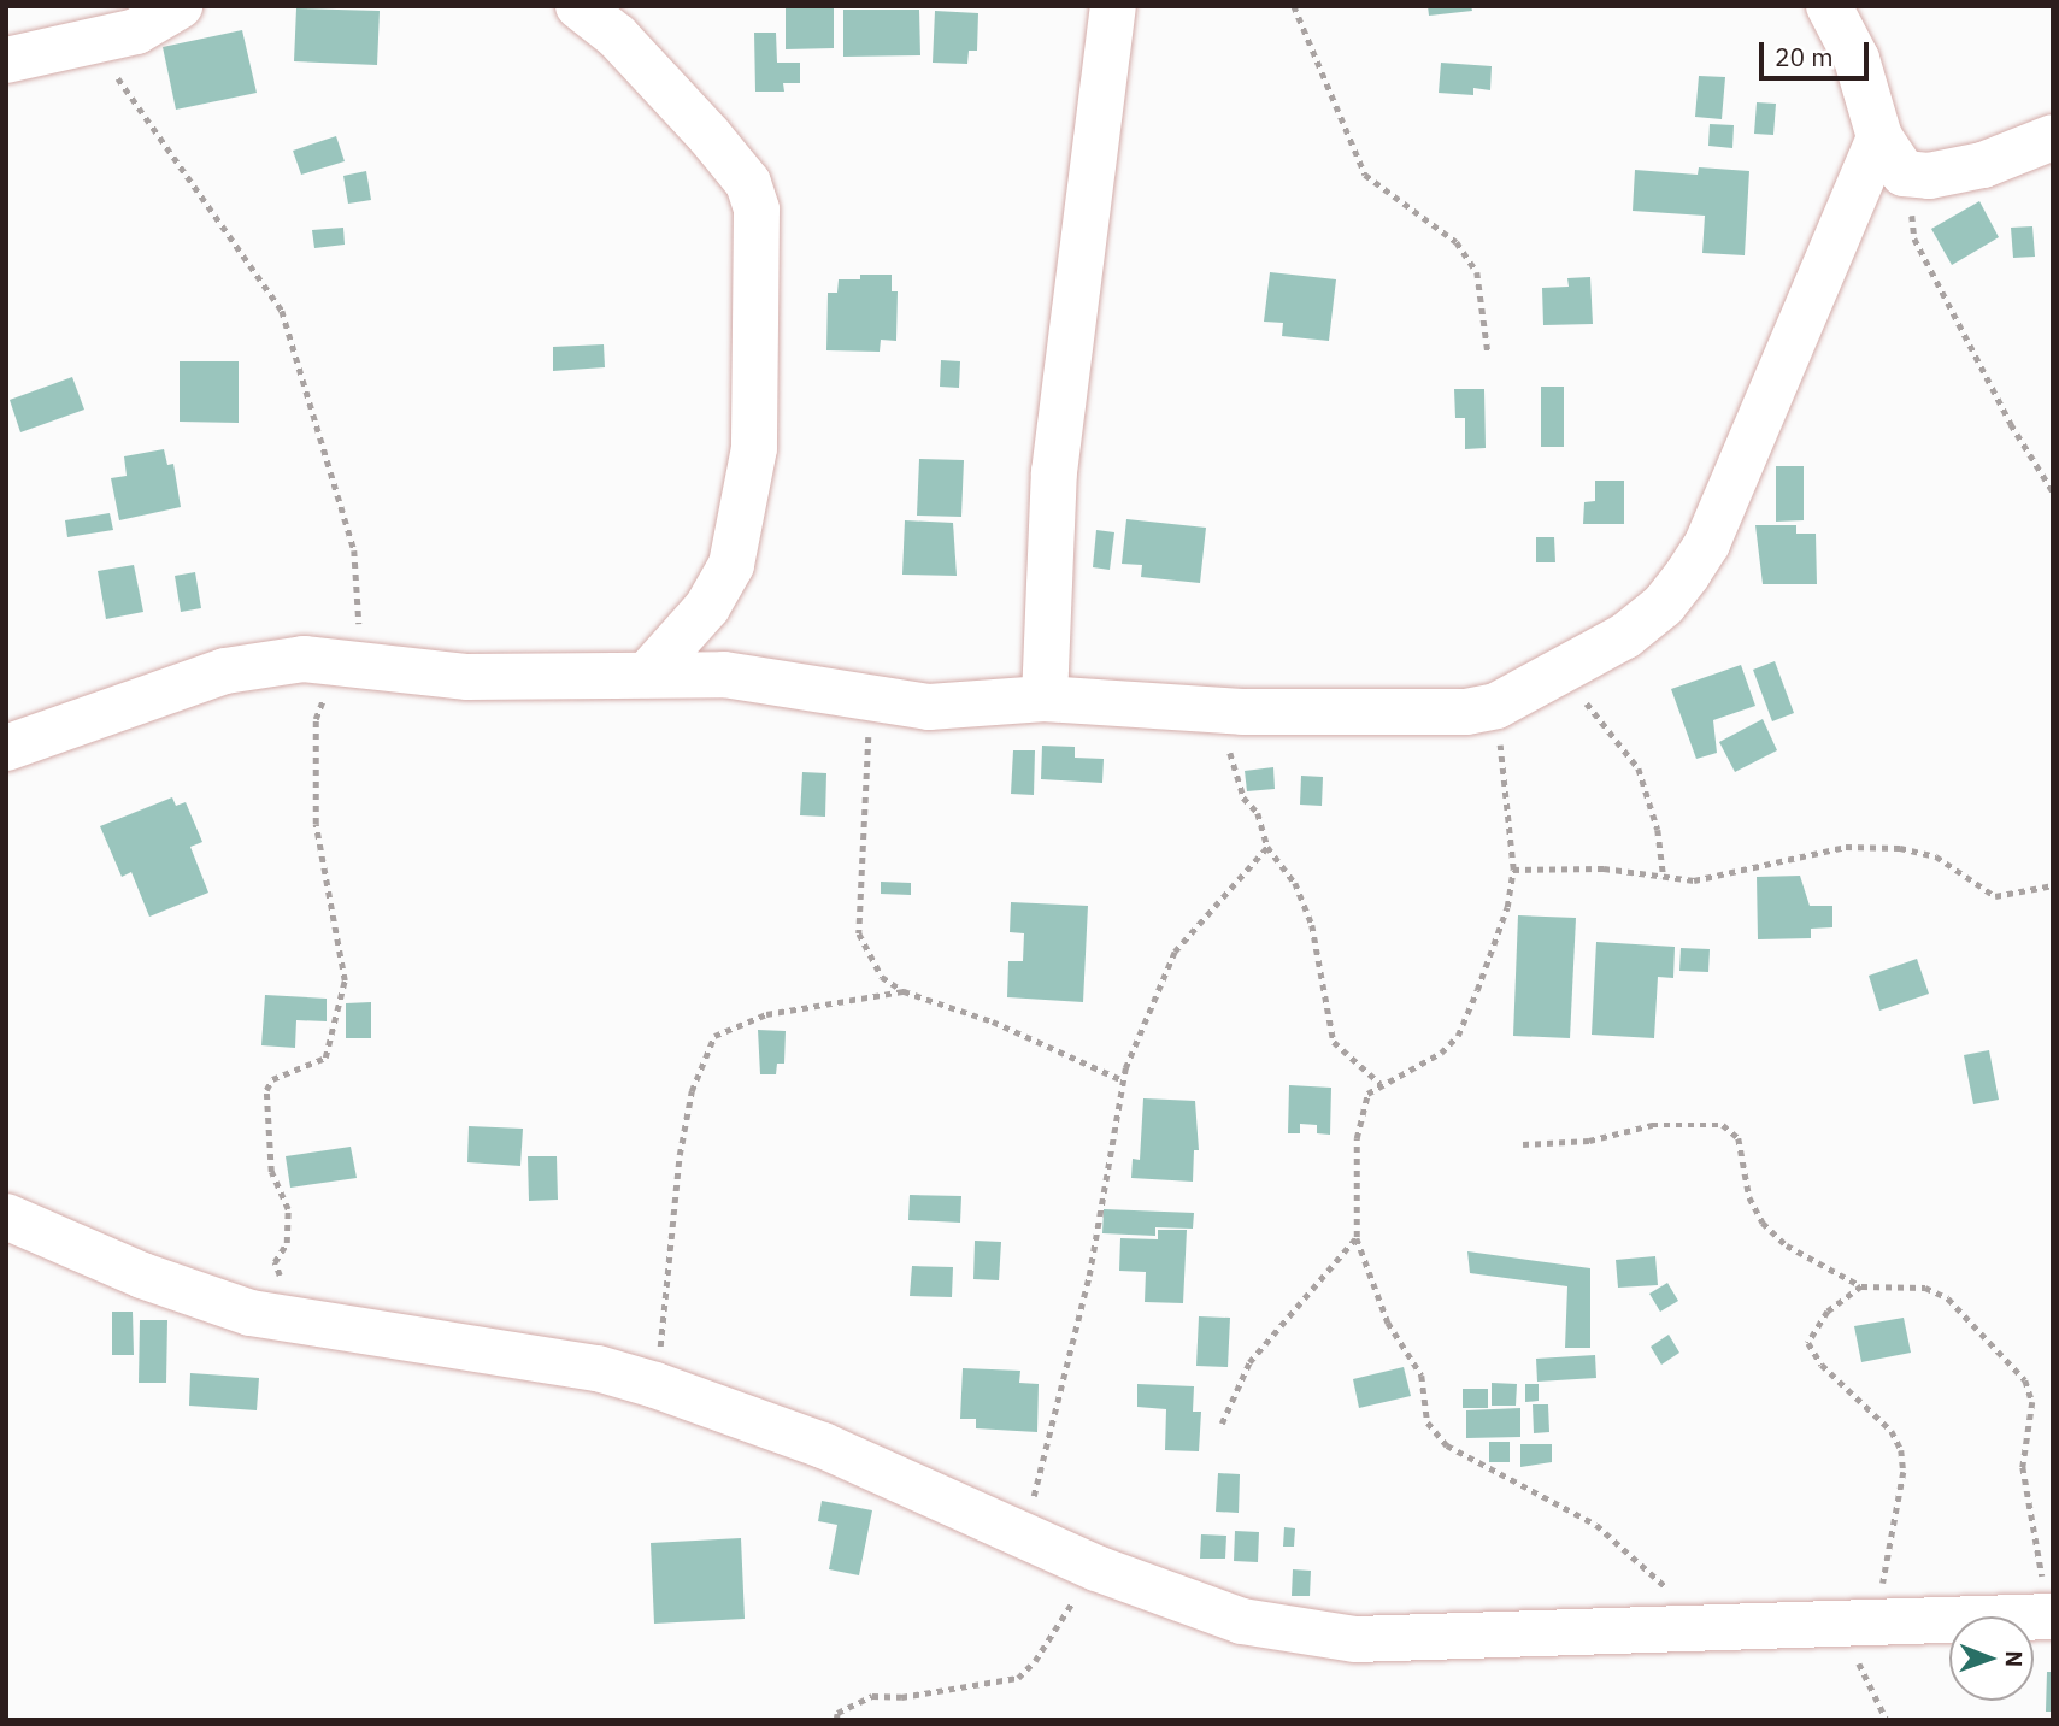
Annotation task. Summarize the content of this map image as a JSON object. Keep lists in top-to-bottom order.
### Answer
{
  "scale_bar": "20 m",
  "north": "right"
}
